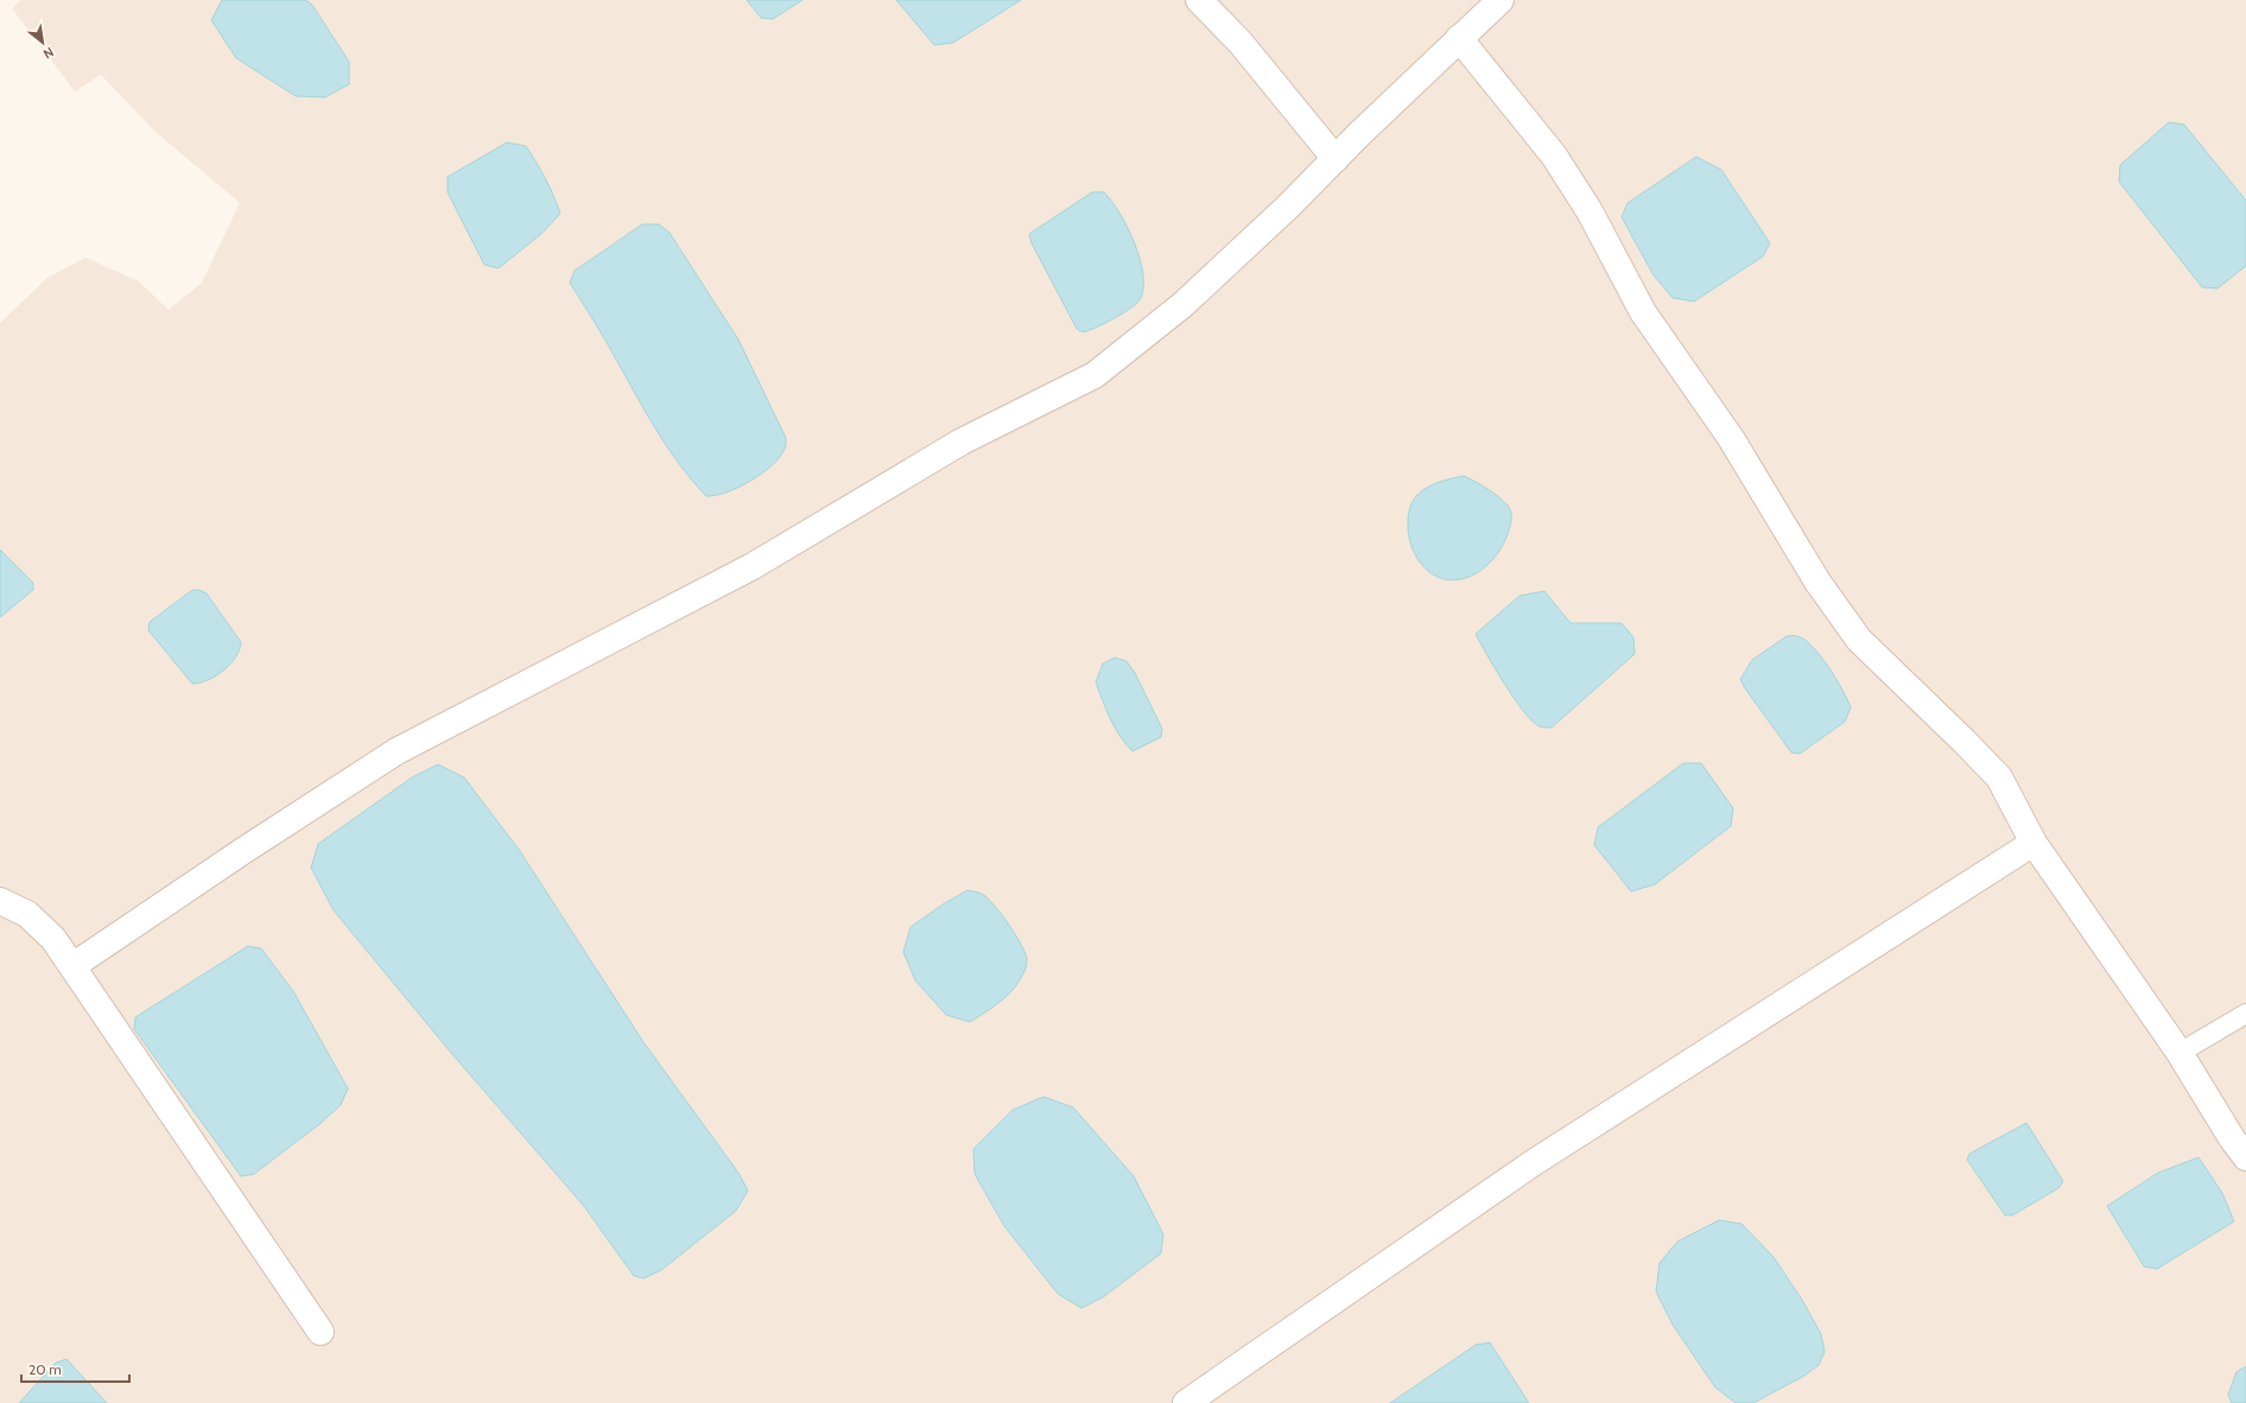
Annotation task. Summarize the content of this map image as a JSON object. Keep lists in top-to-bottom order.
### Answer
{
  "scale_bar": "20 m",
  "north": "bottom right"
}
